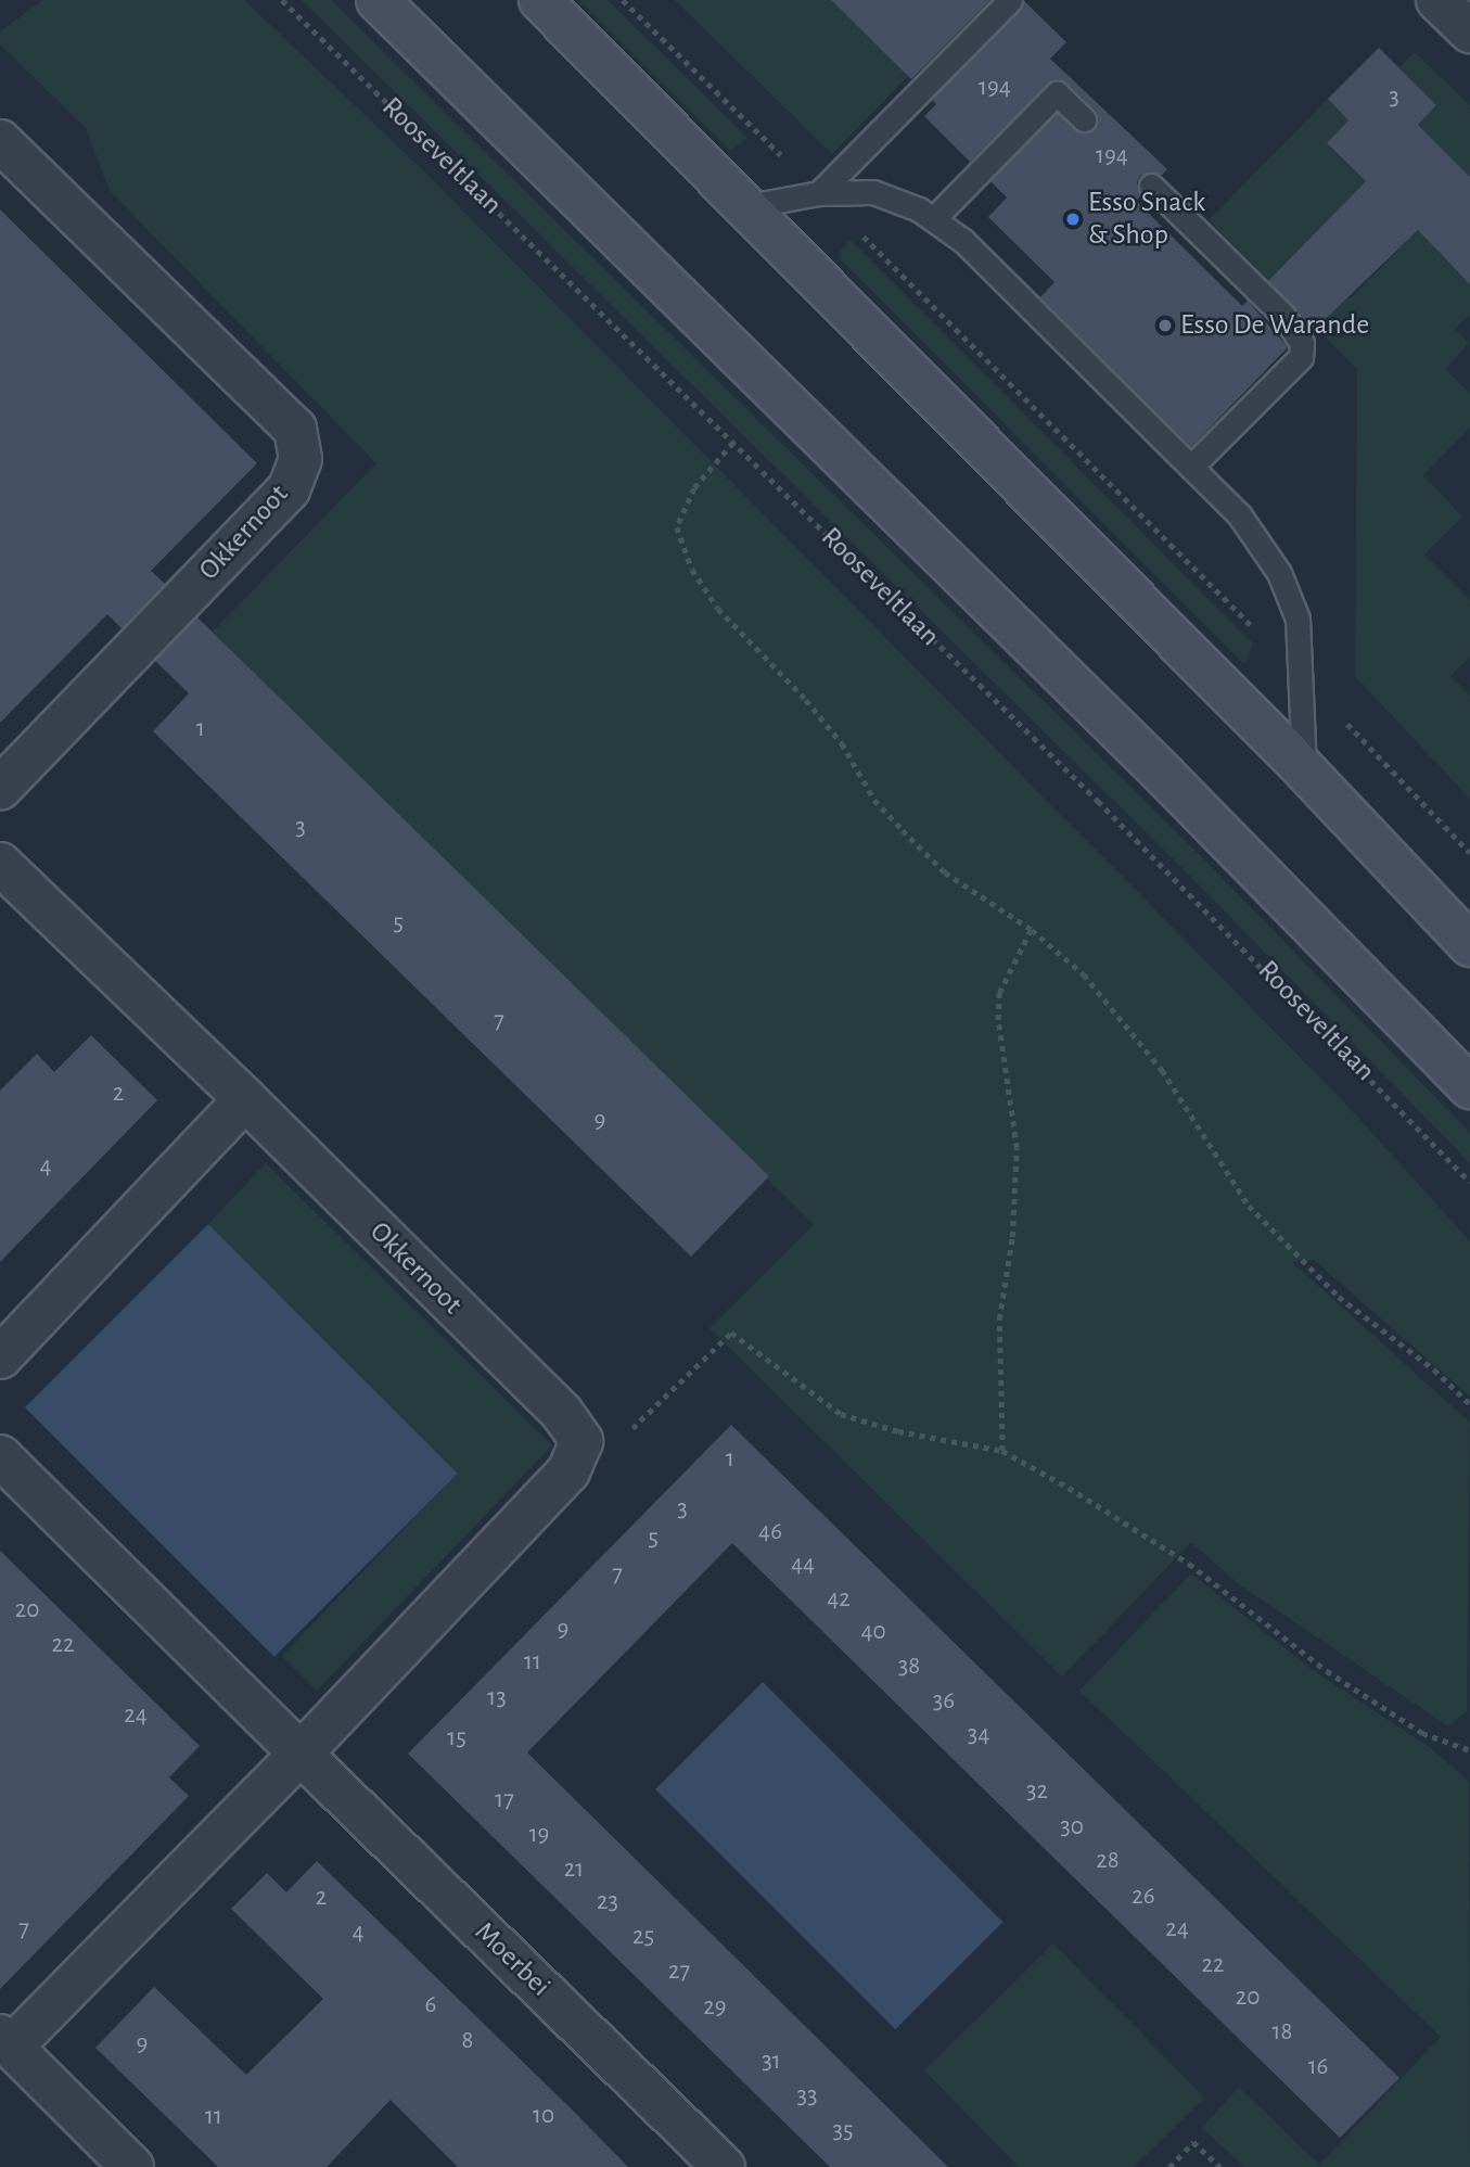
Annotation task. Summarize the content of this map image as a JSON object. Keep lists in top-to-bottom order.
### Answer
{
  "streets": {
    "street": ["Okkernoot", "Moerbei"],
    "path": ["Rooseveltlaan"]
  },
  "places": ["Esso Snack & Shop", "Esso De Warande"],
  "house_numbers": [
    "194",
    "3",
    "194",
    "1",
    "3",
    "5",
    "7",
    "2",
    "9",
    "4",
    "1",
    "3",
    "46",
    "5",
    "44",
    "7",
    "42",
    "20",
    "9",
    "40",
    "22",
    "11",
    "38",
    "13",
    "36",
    "24",
    "34",
    "15",
    "32",
    "17",
    "30",
    "19",
    "28",
    "21",
    "26",
    "2",
    "23",
    "7",
    "24",
    "4",
    "25",
    "22",
    "27",
    "20",
    "6",
    "29",
    "18",
    "8",
    "9",
    "31",
    "16",
    "33",
    "10",
    "11",
    "35"
  ]
}
